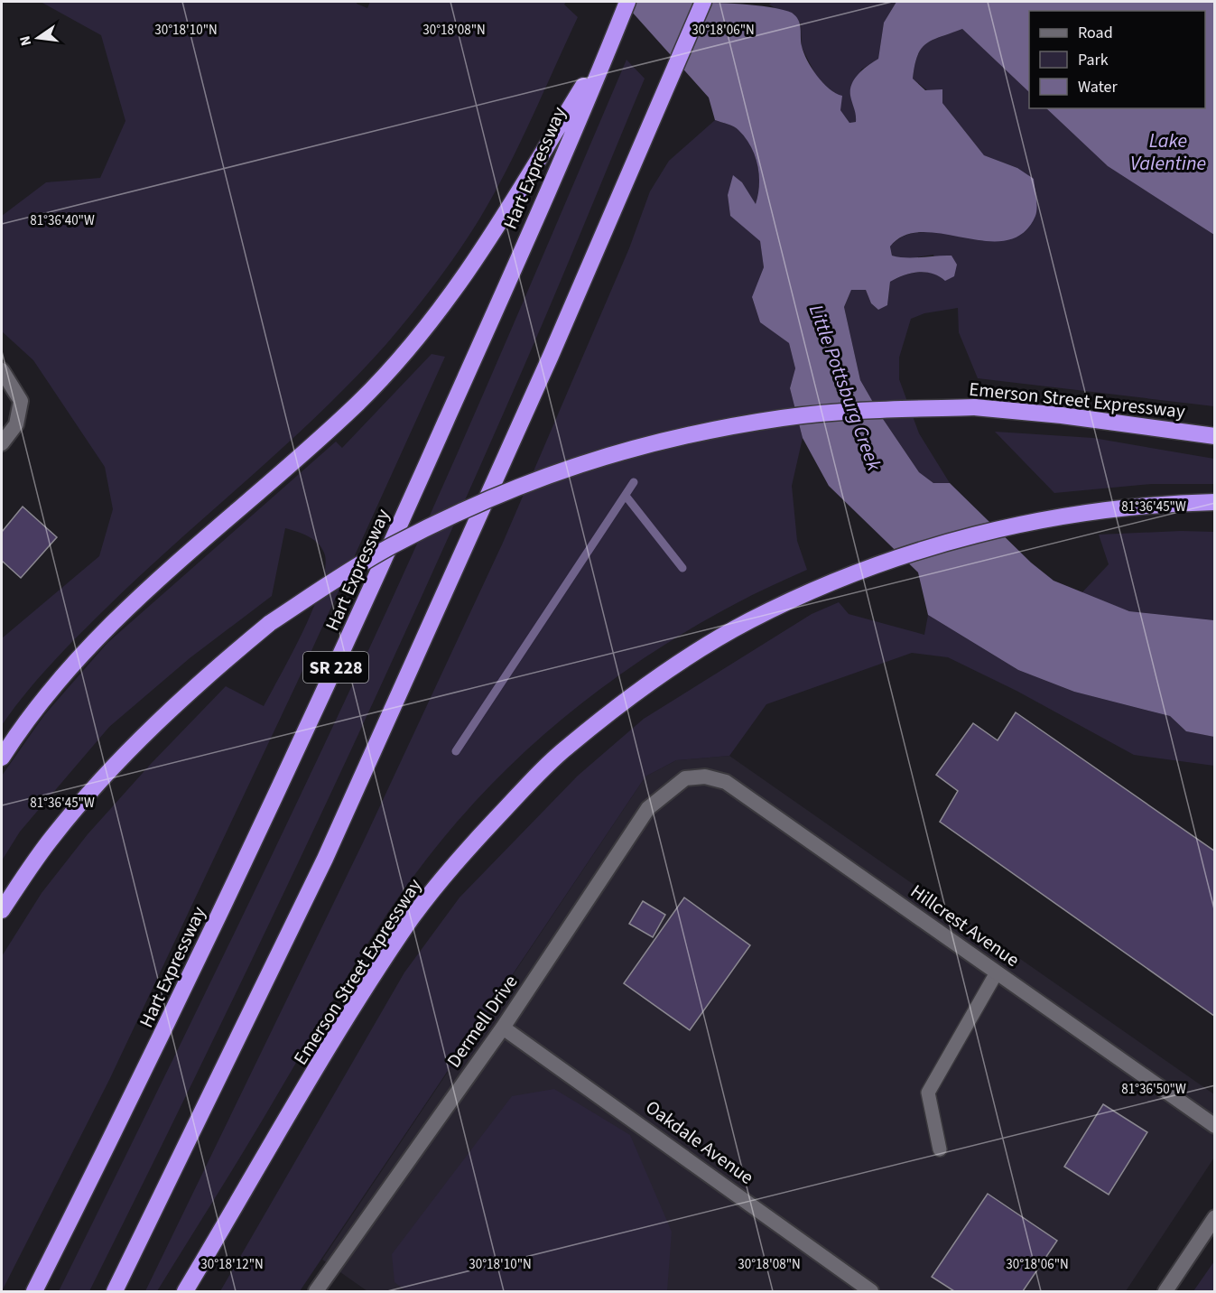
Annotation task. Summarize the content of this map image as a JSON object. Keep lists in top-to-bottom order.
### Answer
{
  "streets": {
    "highway": ["Hart Expressway", "Emerson Street Expressway", "SR 228"],
    "street": ["Hillcrest Avenue", "Dermell Drive", "Oakdale Avenue"]
  },
  "crossings": [
    ["Hillcrest Avenue", "Dermell Drive"],
    ["Dermell Drive", "Oakdale Avenue"]
  ],
  "water": ["Lake Valentine", "Little Pottsburg Creek"],
  "legend": ["Road", "Park", "Water"],
  "north": "left",
  "coordinates": [
    "30°18'10\"N",
    "30°18'08\"N",
    "30°18'06\"N",
    "81°36'40\"W",
    "81°36'45\"W",
    "81°36'50\"W",
    "30°18'12\"N"
  ]
}
